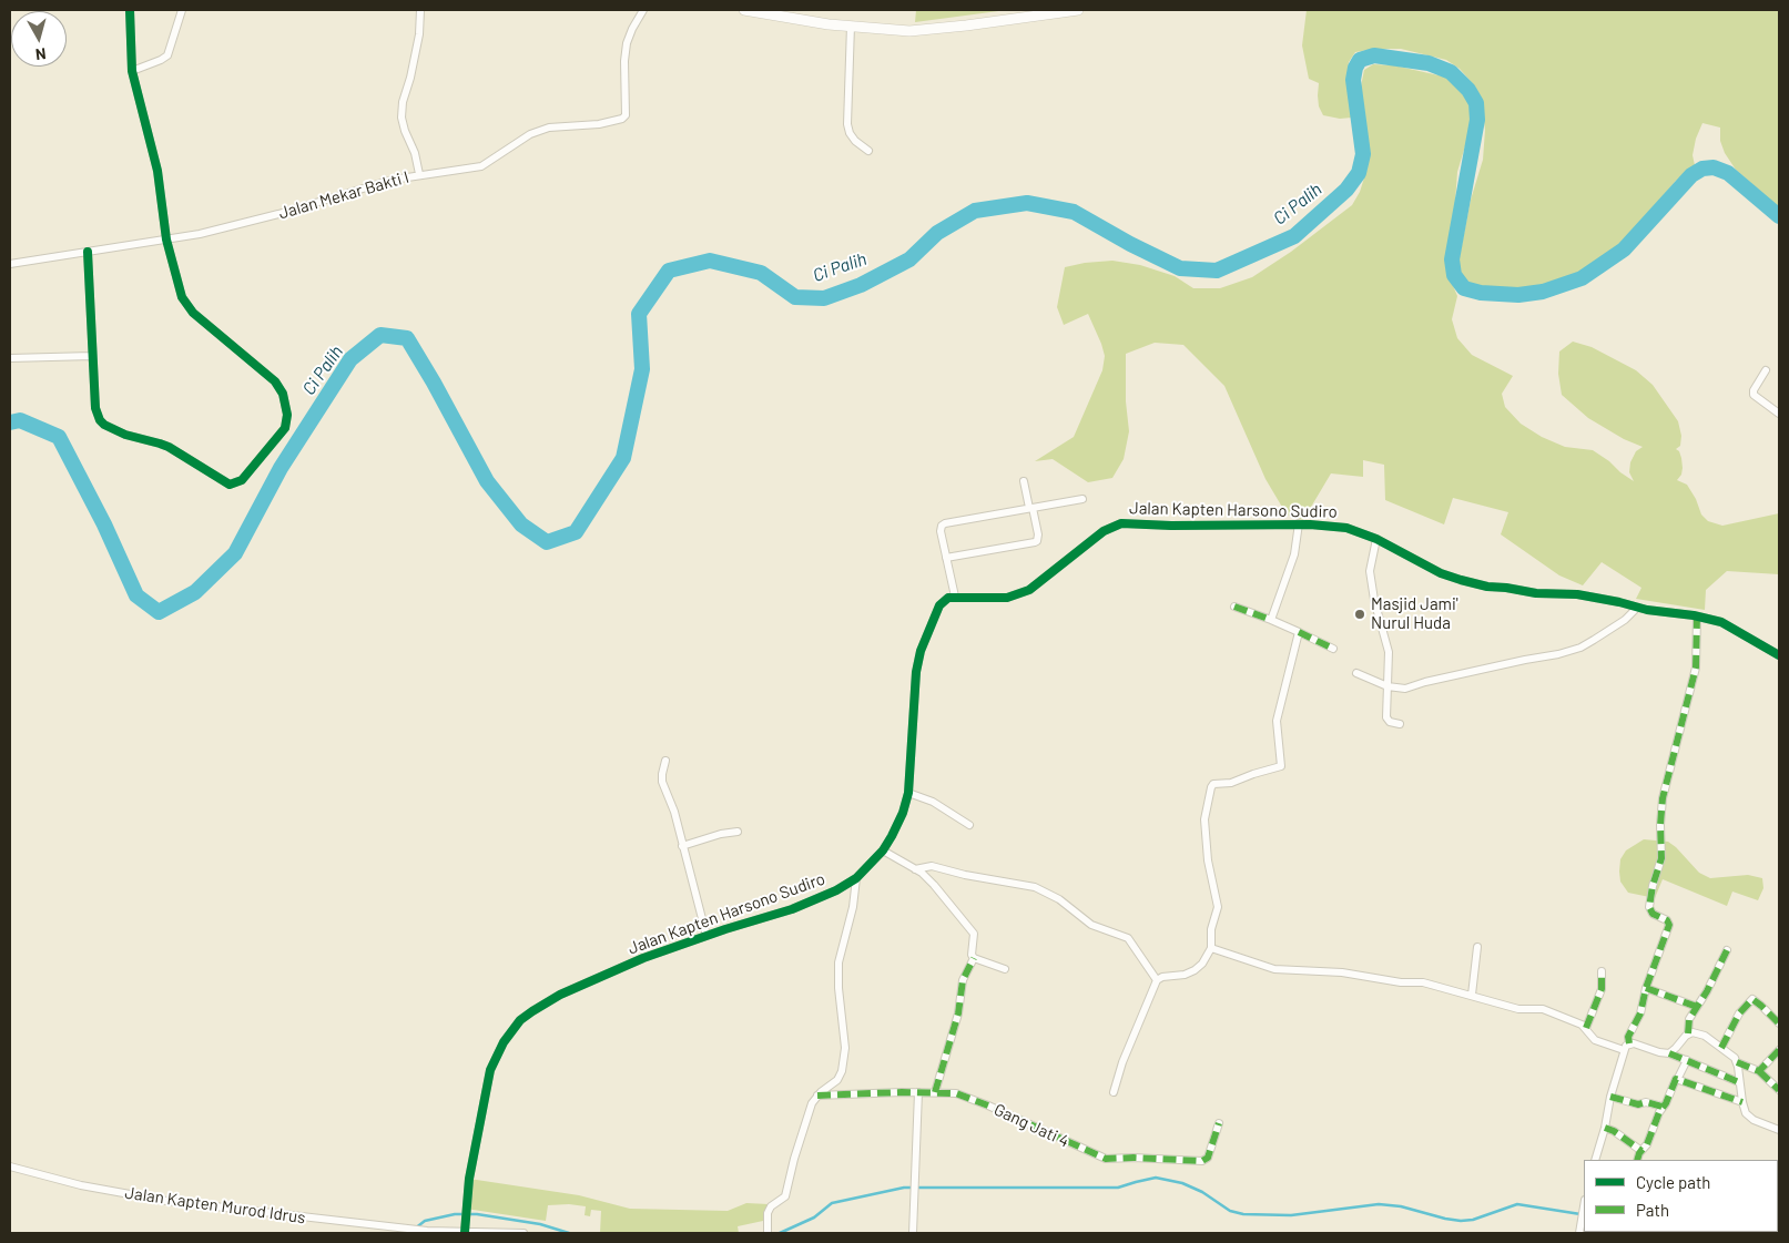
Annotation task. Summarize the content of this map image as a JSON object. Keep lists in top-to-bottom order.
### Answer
{
  "streets": {
    "street": [
      "Jalan Mekar Bakti I",
      "Jalan Kapten Harsono Sudiro",
      "Gang Jati 4",
      "Jalan Kapten Murod Idrus"
    ]
  },
  "crossings": [
    ["Jalan Kapten Harsono Sudiro", "Jalan Kapten Murod Idrus"]
  ],
  "water": ["Ci Palih"],
  "places": ["Masjid Jami' Nurul Huda"],
  "legend": ["Cycle path", "Path"],
  "north": "bottom"
}
